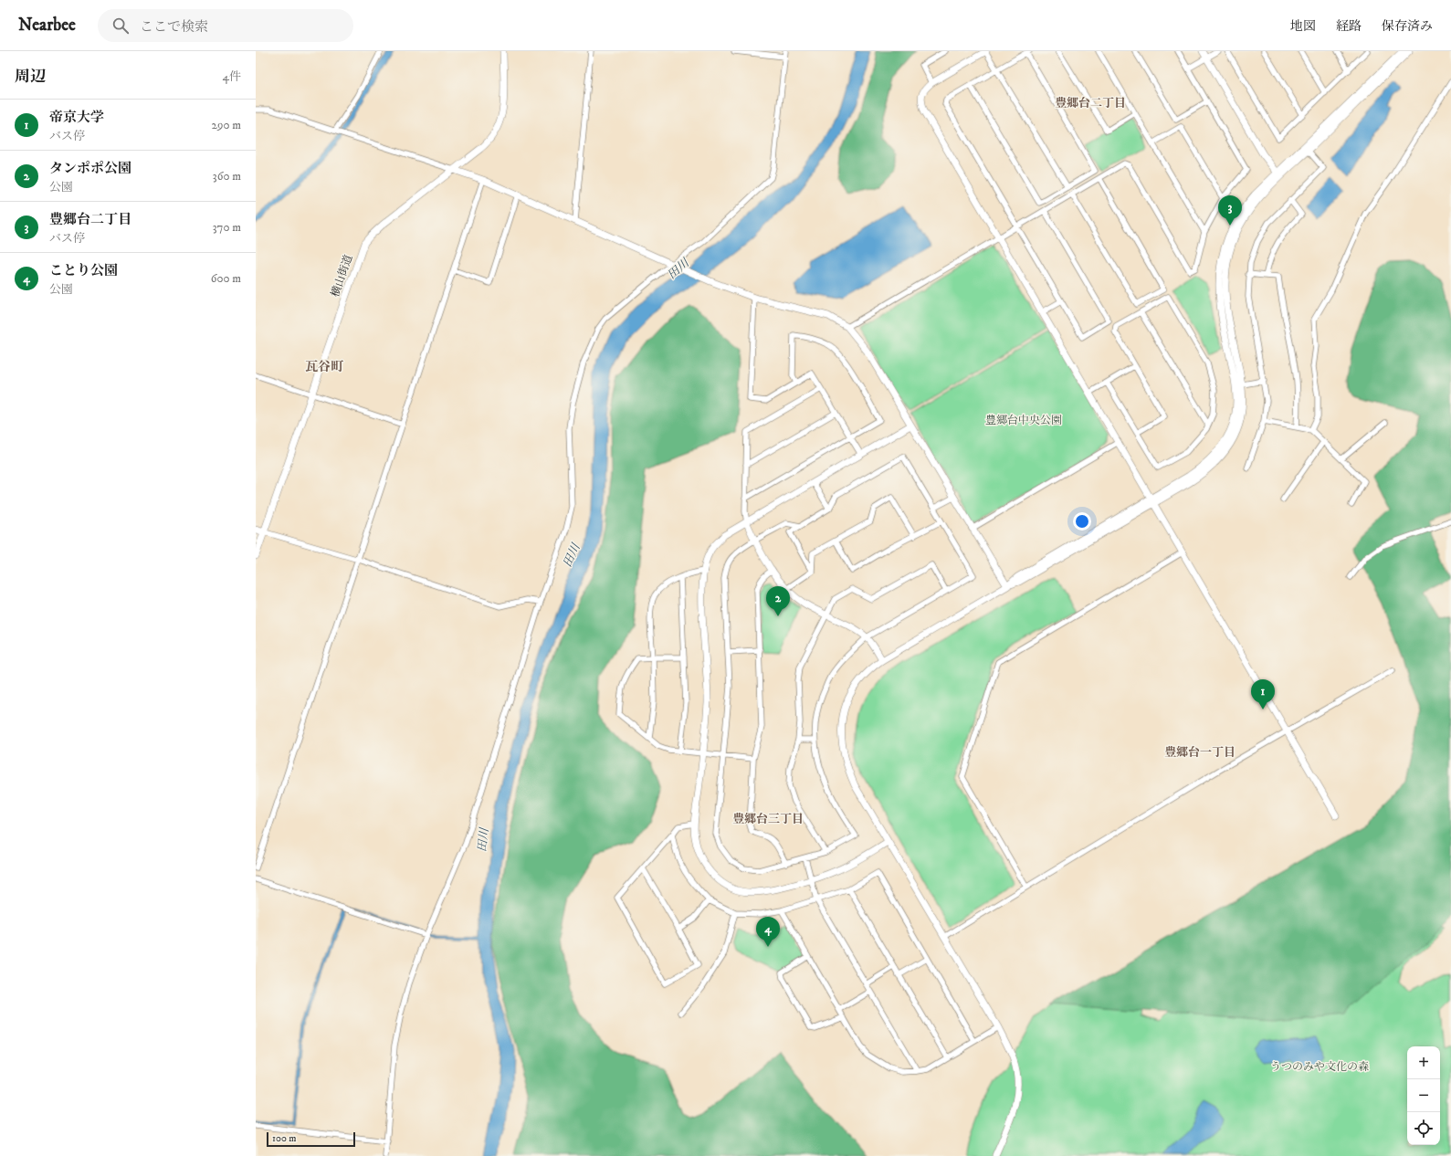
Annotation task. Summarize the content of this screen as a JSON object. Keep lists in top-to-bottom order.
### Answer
{
  "streets": {
    "street": ["横山街道"]
  },
  "districts": [
    "豊郷台二丁目",
    "瓦谷町",
    "豊郷台一丁目",
    "豊郷台三丁目"
  ],
  "water": ["田川"],
  "parks": ["豊郷台中央公園", "うつのみや文化の森"],
  "scale_bar": "100 m",
  "page": {
    "header": "Nearbee",
    "search": "ここで検索",
    "nav": ["地図", "経路", "保存済み"],
    "heading": ["周辺", "4件"],
    "list": [
      {
        "mark": "1",
        "name": "帝京大学",
        "note": "バス停",
        "value": "290 m"
      },
      {
        "mark": "2",
        "name": "タンポポ公園",
        "note": "公園",
        "value": "360 m"
      },
      {
        "mark": "3",
        "name": "豊郷台二丁目",
        "note": "バス停",
        "value": "370 m"
      },
      {
        "mark": "4",
        "name": "ことり公園",
        "note": "公園",
        "value": "600 m"
      }
    ],
    "pins": [
      "3",
      "2",
      "1",
      "4"
    ],
    "map_buttons": ["+", "−"],
    "scale": "100 m"
  }
}
